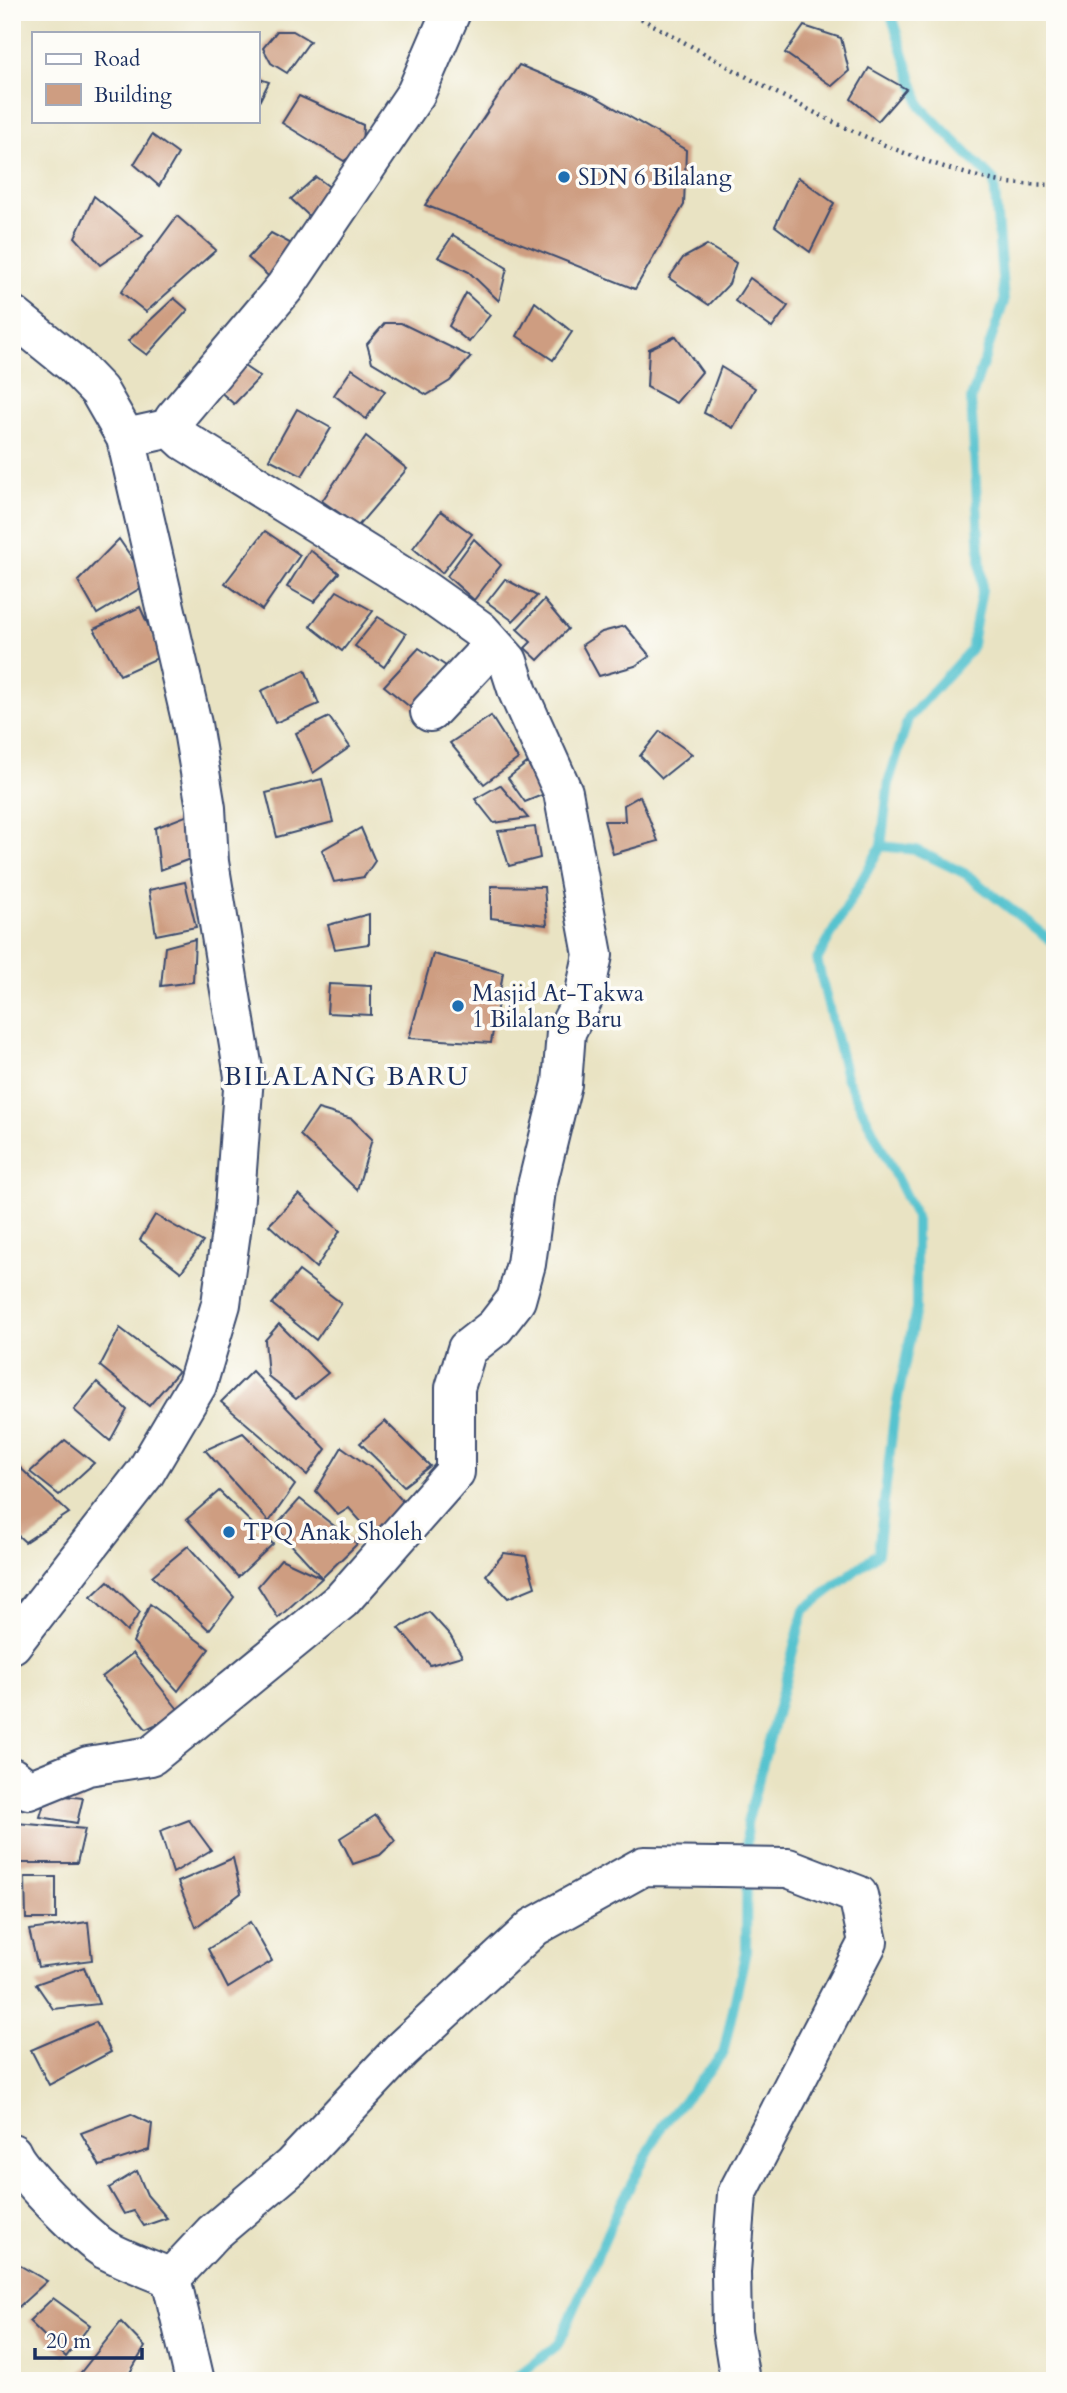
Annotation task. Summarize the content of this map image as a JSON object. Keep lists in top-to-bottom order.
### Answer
{
  "districts": ["BILALANG BARU"],
  "places": ["SDN 6 Bilalang", "Masjid At-Takwa 1 Bilalang Baru", "TPQ Anak Sholeh"],
  "legend": ["Road", "Building"],
  "scale_bar": "20 m"
}
